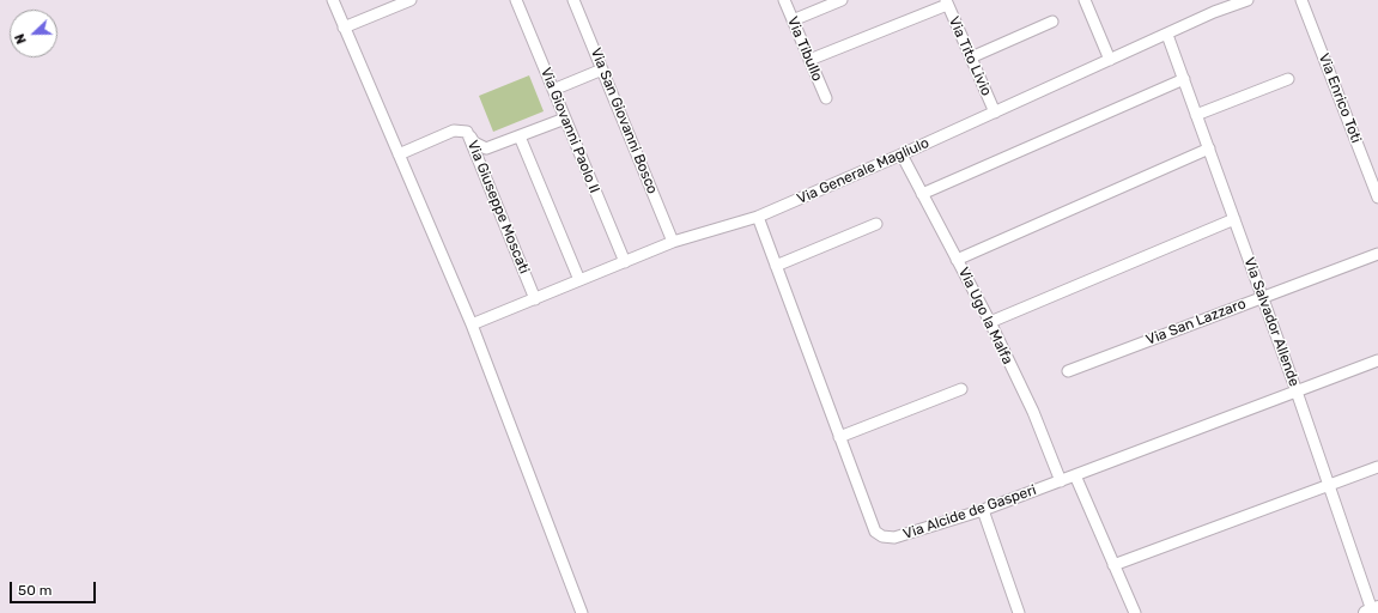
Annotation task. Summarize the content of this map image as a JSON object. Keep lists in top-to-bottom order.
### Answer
{
  "streets": {
    "street": [
      "Via Tibullo",
      "Via Tito Livio",
      "Via Enrico Toti",
      "Via San Giovanni Bosco",
      "Via Giovanni Paolo II",
      "Via Generale Magliulo",
      "Via Giuseppe Moscati",
      "Via Ugo la Malfa",
      "Via San Lazzaro",
      "Via Salvador Allende",
      "Via Alcide de Gasperi"
    ]
  },
  "crossings": [
    ["Via Tito Livio", "Via Generale Magliulo"],
    ["Via San Giovanni Bosco", "Via Generale Magliulo"],
    ["Via Giovanni Paolo II", "Via Generale Magliulo"],
    ["Via Generale Magliulo", "Via Giuseppe Moscati"],
    ["Via Generale Magliulo", "Via Ugo la Malfa"],
    ["Via Generale Magliulo", "Via Salvador Allende"],
    ["Via Generale Magliulo", "Via Alcide de Gasperi"],
    ["Via Ugo la Malfa", "Via Alcide de Gasperi"],
    ["Via San Lazzaro", "Via Salvador Allende"],
    ["Via Salvador Allende", "Via Alcide de Gasperi"]
  ],
  "scale_bar": "50 m",
  "north": "left"
}
